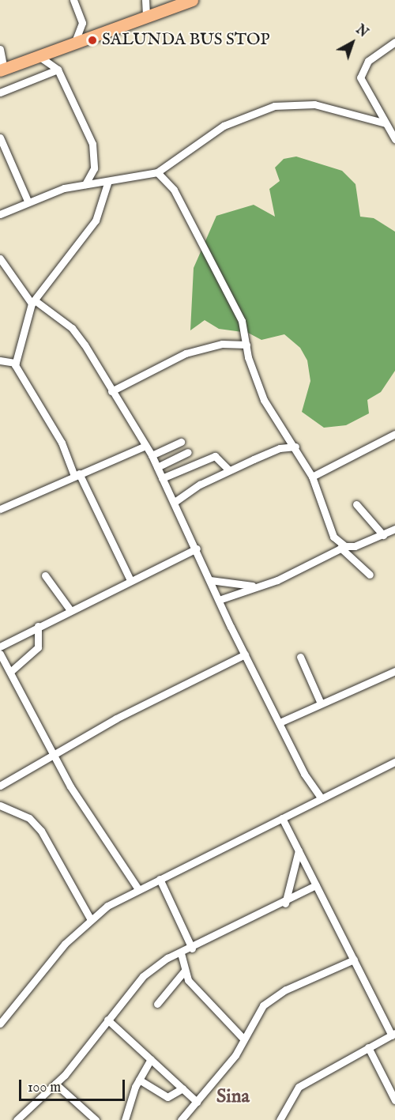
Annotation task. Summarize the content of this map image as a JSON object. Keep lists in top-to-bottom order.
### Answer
{
  "districts": ["Sina"],
  "places": ["SALUNDA BUS STOP"],
  "scale_bar": "100 m",
  "north": "top right"
}
